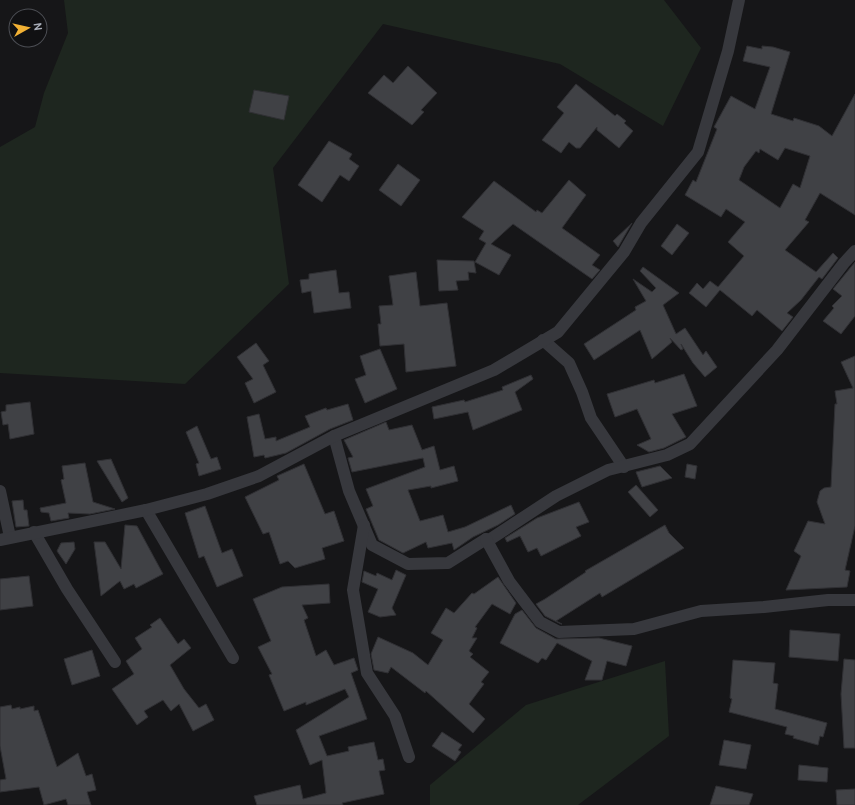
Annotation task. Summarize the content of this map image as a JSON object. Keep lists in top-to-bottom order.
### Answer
{
  "north": "right"
}
